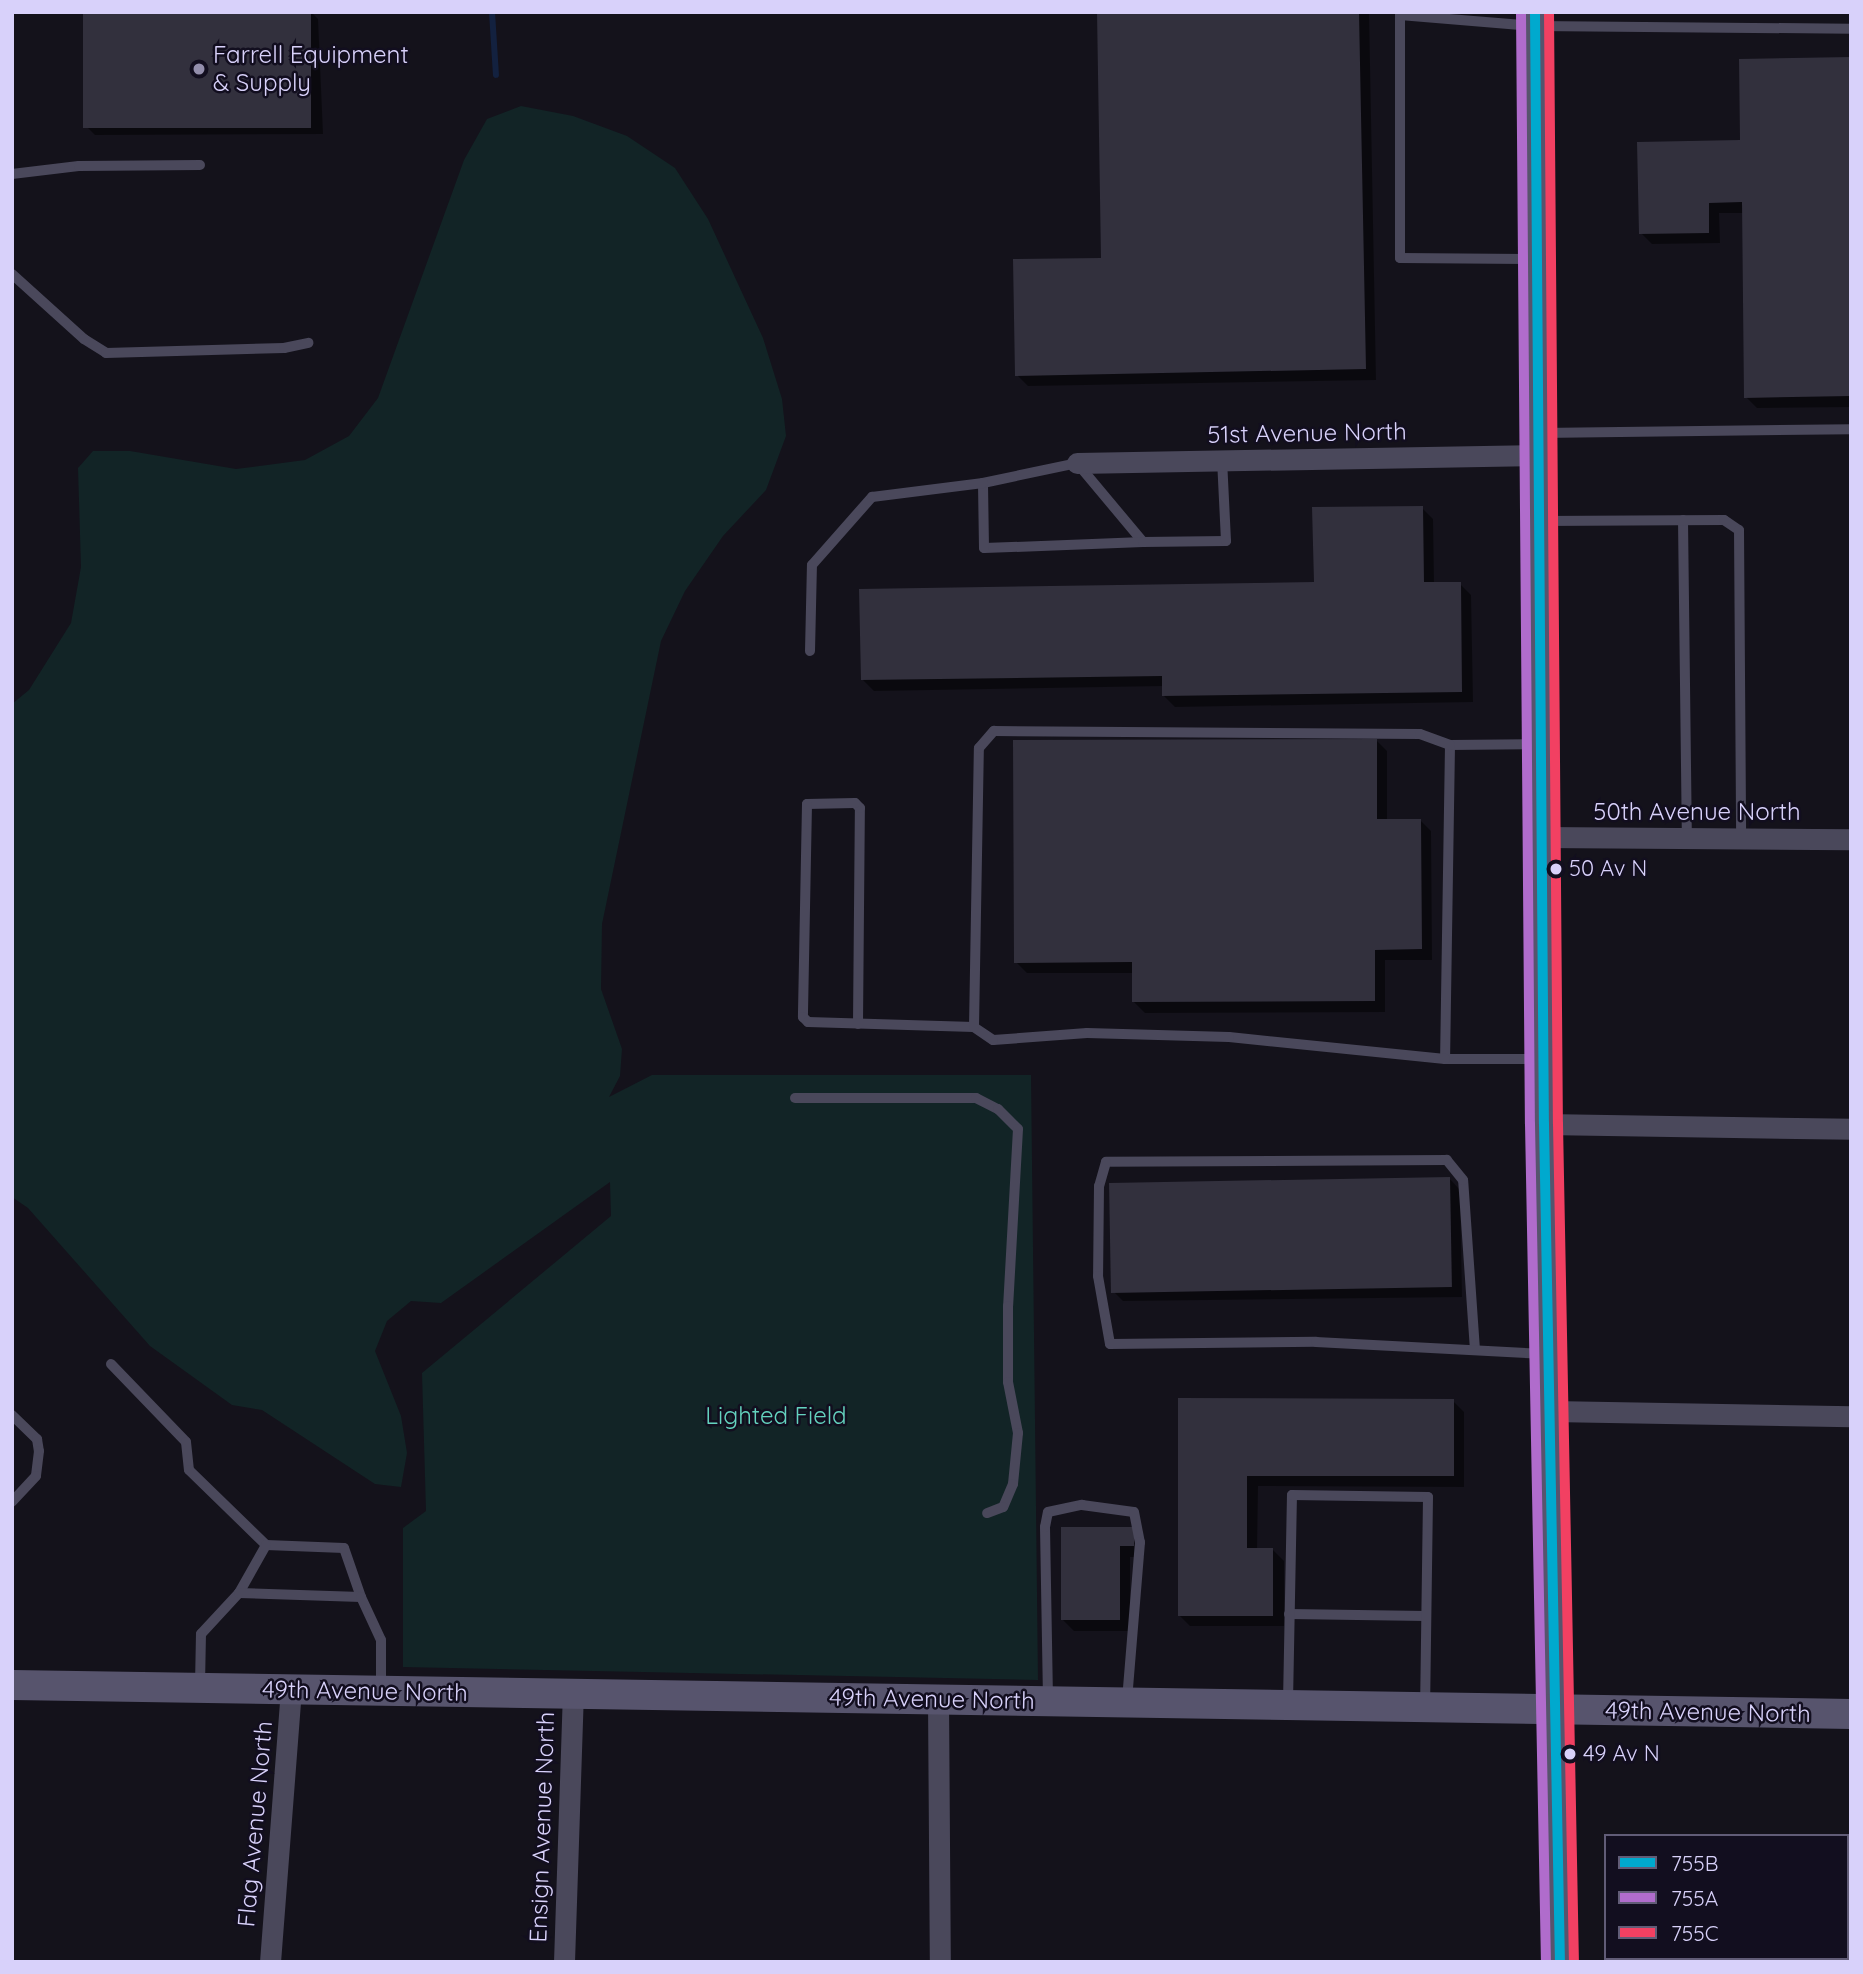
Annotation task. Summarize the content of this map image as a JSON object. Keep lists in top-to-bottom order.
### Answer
{
  "streets": {
    "street": [
      "51st Avenue North",
      "50th Avenue North",
      "49th Avenue North",
      "Flag Avenue North",
      "Ensign Avenue North"
    ]
  },
  "crossings": [
    ["49th Avenue North", "Flag Avenue North"],
    ["49th Avenue North", "Ensign Avenue North"]
  ],
  "parks": ["Lighted Field"],
  "places": ["Farrell Equipment & Supply", "50 Av N", "49 Av N"],
  "lines": ["transit line 755B", "transit line 755A", "transit line 755C"],
  "legend": ["755B", "755A", "755C"]
}
